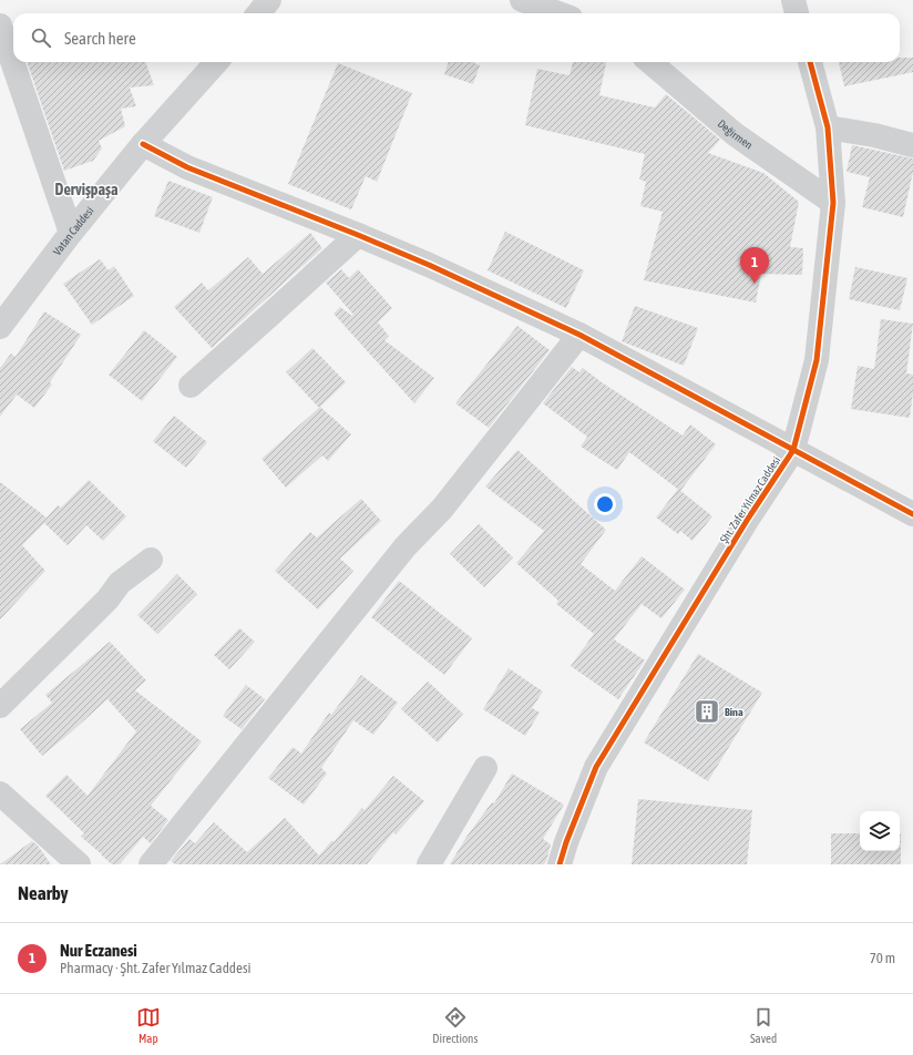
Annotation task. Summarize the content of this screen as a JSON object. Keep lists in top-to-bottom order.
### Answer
{
  "streets": {
    "street": ["Değirmen", "Vatan Caddesi", "Şht. Zafer Yılmaz Caddesi"]
  },
  "crossings": [
    ["Değirmen", "Şht. Zafer Yılmaz Caddesi"]
  ],
  "districts": ["Dervişpaşa"],
  "places": {
    "building": ["Bina"]
  },
  "page": {
    "search": "Search here",
    "pins": "1",
    "heading": "Nearby",
    "list": [
      {
        "mark": "1",
        "name": "Nur Eczanesi",
        "note": "Pharmacy · Şht. Zafer Yılmaz Caddesi",
        "value": "70 m"
      }
    ],
    "nav": ["Map", "Directions", "Saved"]
  }
}
